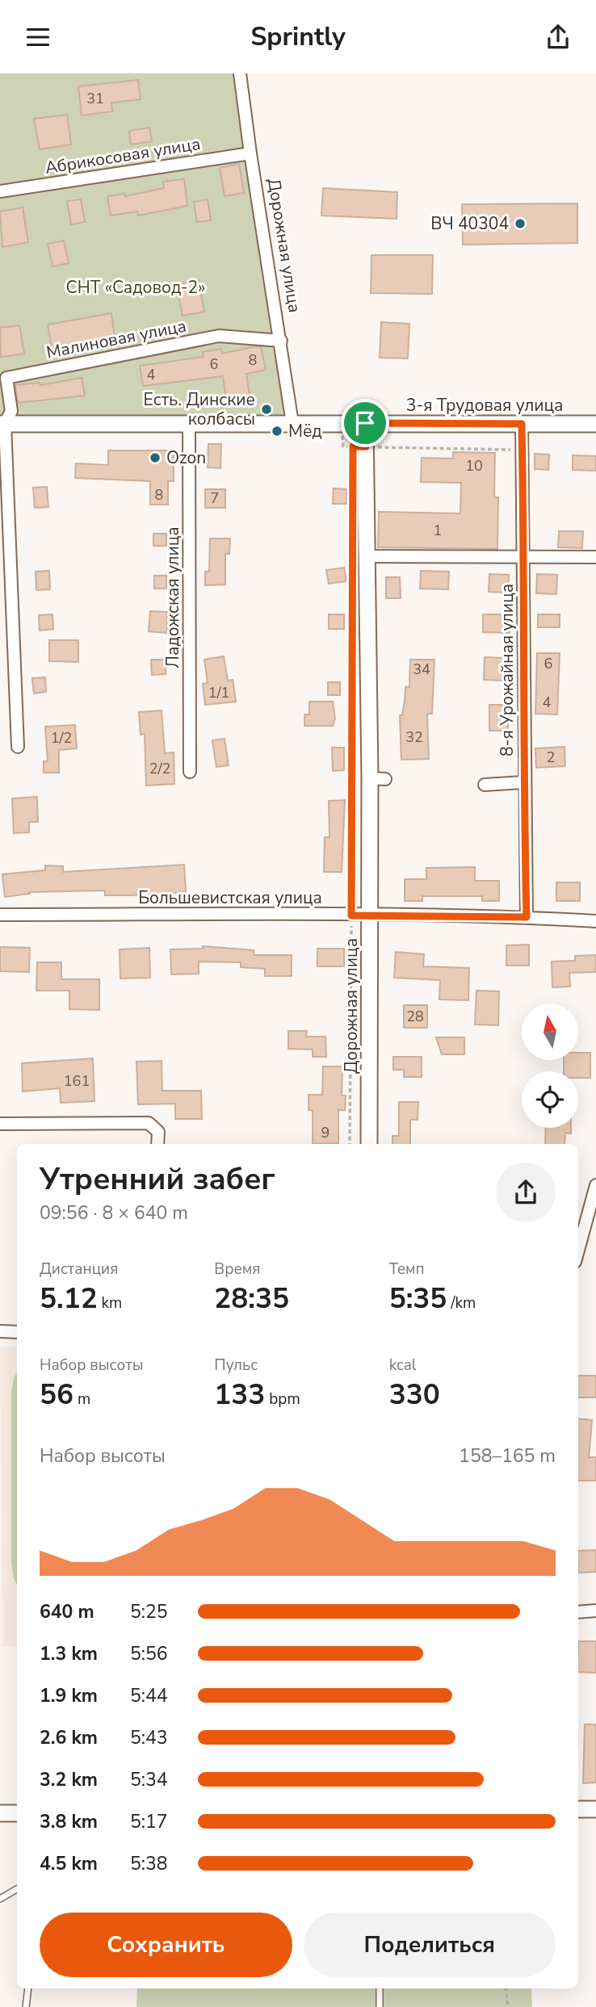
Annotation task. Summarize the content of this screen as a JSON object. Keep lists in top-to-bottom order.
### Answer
{
  "streets": {
    "street": [
      "Абрикосовая улица",
      "Дорожная улица",
      "Малиновая улица",
      "3-я Трудовая улица",
      "Ладожская улица",
      "8-я Урожайная улица",
      "Большевистская улица"
    ]
  },
  "crossings": [
    ["Абрикосовая улица", "Дорожная улица"],
    ["Дорожная улица", "Малиновая улица"],
    ["Дорожная улица", "3-я Трудовая улица"],
    ["Дорожная улица", "Большевистская улица"],
    ["Малиновая улица", "3-я Трудовая улица"],
    ["3-я Трудовая улица", "Ладожская улица"],
    ["3-я Трудовая улица", "8-я Урожайная улица"],
    ["8-я Урожайная улица", "Большевистская улица"]
  ],
  "parks": ["СНТ «Садовод-2»"],
  "places": [
    "ВЧ 40304",
    "Есть. Динские колбасы",
    "Мёд",
    "Ozon"
  ],
  "house_numbers": [
    "31",
    "8",
    "6",
    "4",
    "10",
    "8",
    "7",
    "1",
    "6",
    "34",
    "1/1",
    "4",
    "32",
    "1/2",
    "2",
    "2/2",
    "28",
    "161",
    "9"
  ],
  "north": "top",
  "page": {
    "header": "Sprintly",
    "heading": ["Утренний забег", "09:56 · 8 × 640 m"],
    "stats": [
      ["Дистанция", "5.12 km"],
      ["Время", "28:35"],
      ["Темп", "5:35 /km"],
      ["Набор высоты", "56 m"],
      ["Пульс", "133 bpm"],
      ["kcal", "330"]
    ],
    "chart": ["Набор высоты", "158–165 m"],
    "list": [
      {
        "name": "640 m",
        "note": "5:25"
      },
      {
        "name": "1.3 km",
        "note": "5:56"
      },
      {
        "name": "1.9 km",
        "note": "5:44"
      },
      {
        "name": "2.6 km",
        "note": "5:43"
      },
      {
        "name": "3.2 km",
        "note": "5:34"
      },
      {
        "name": "3.8 km",
        "note": "5:17"
      },
      {
        "name": "4.5 km",
        "note": "5:38"
      }
    ],
    "buttons": ["Сохранить", "Поделиться"]
  }
}
